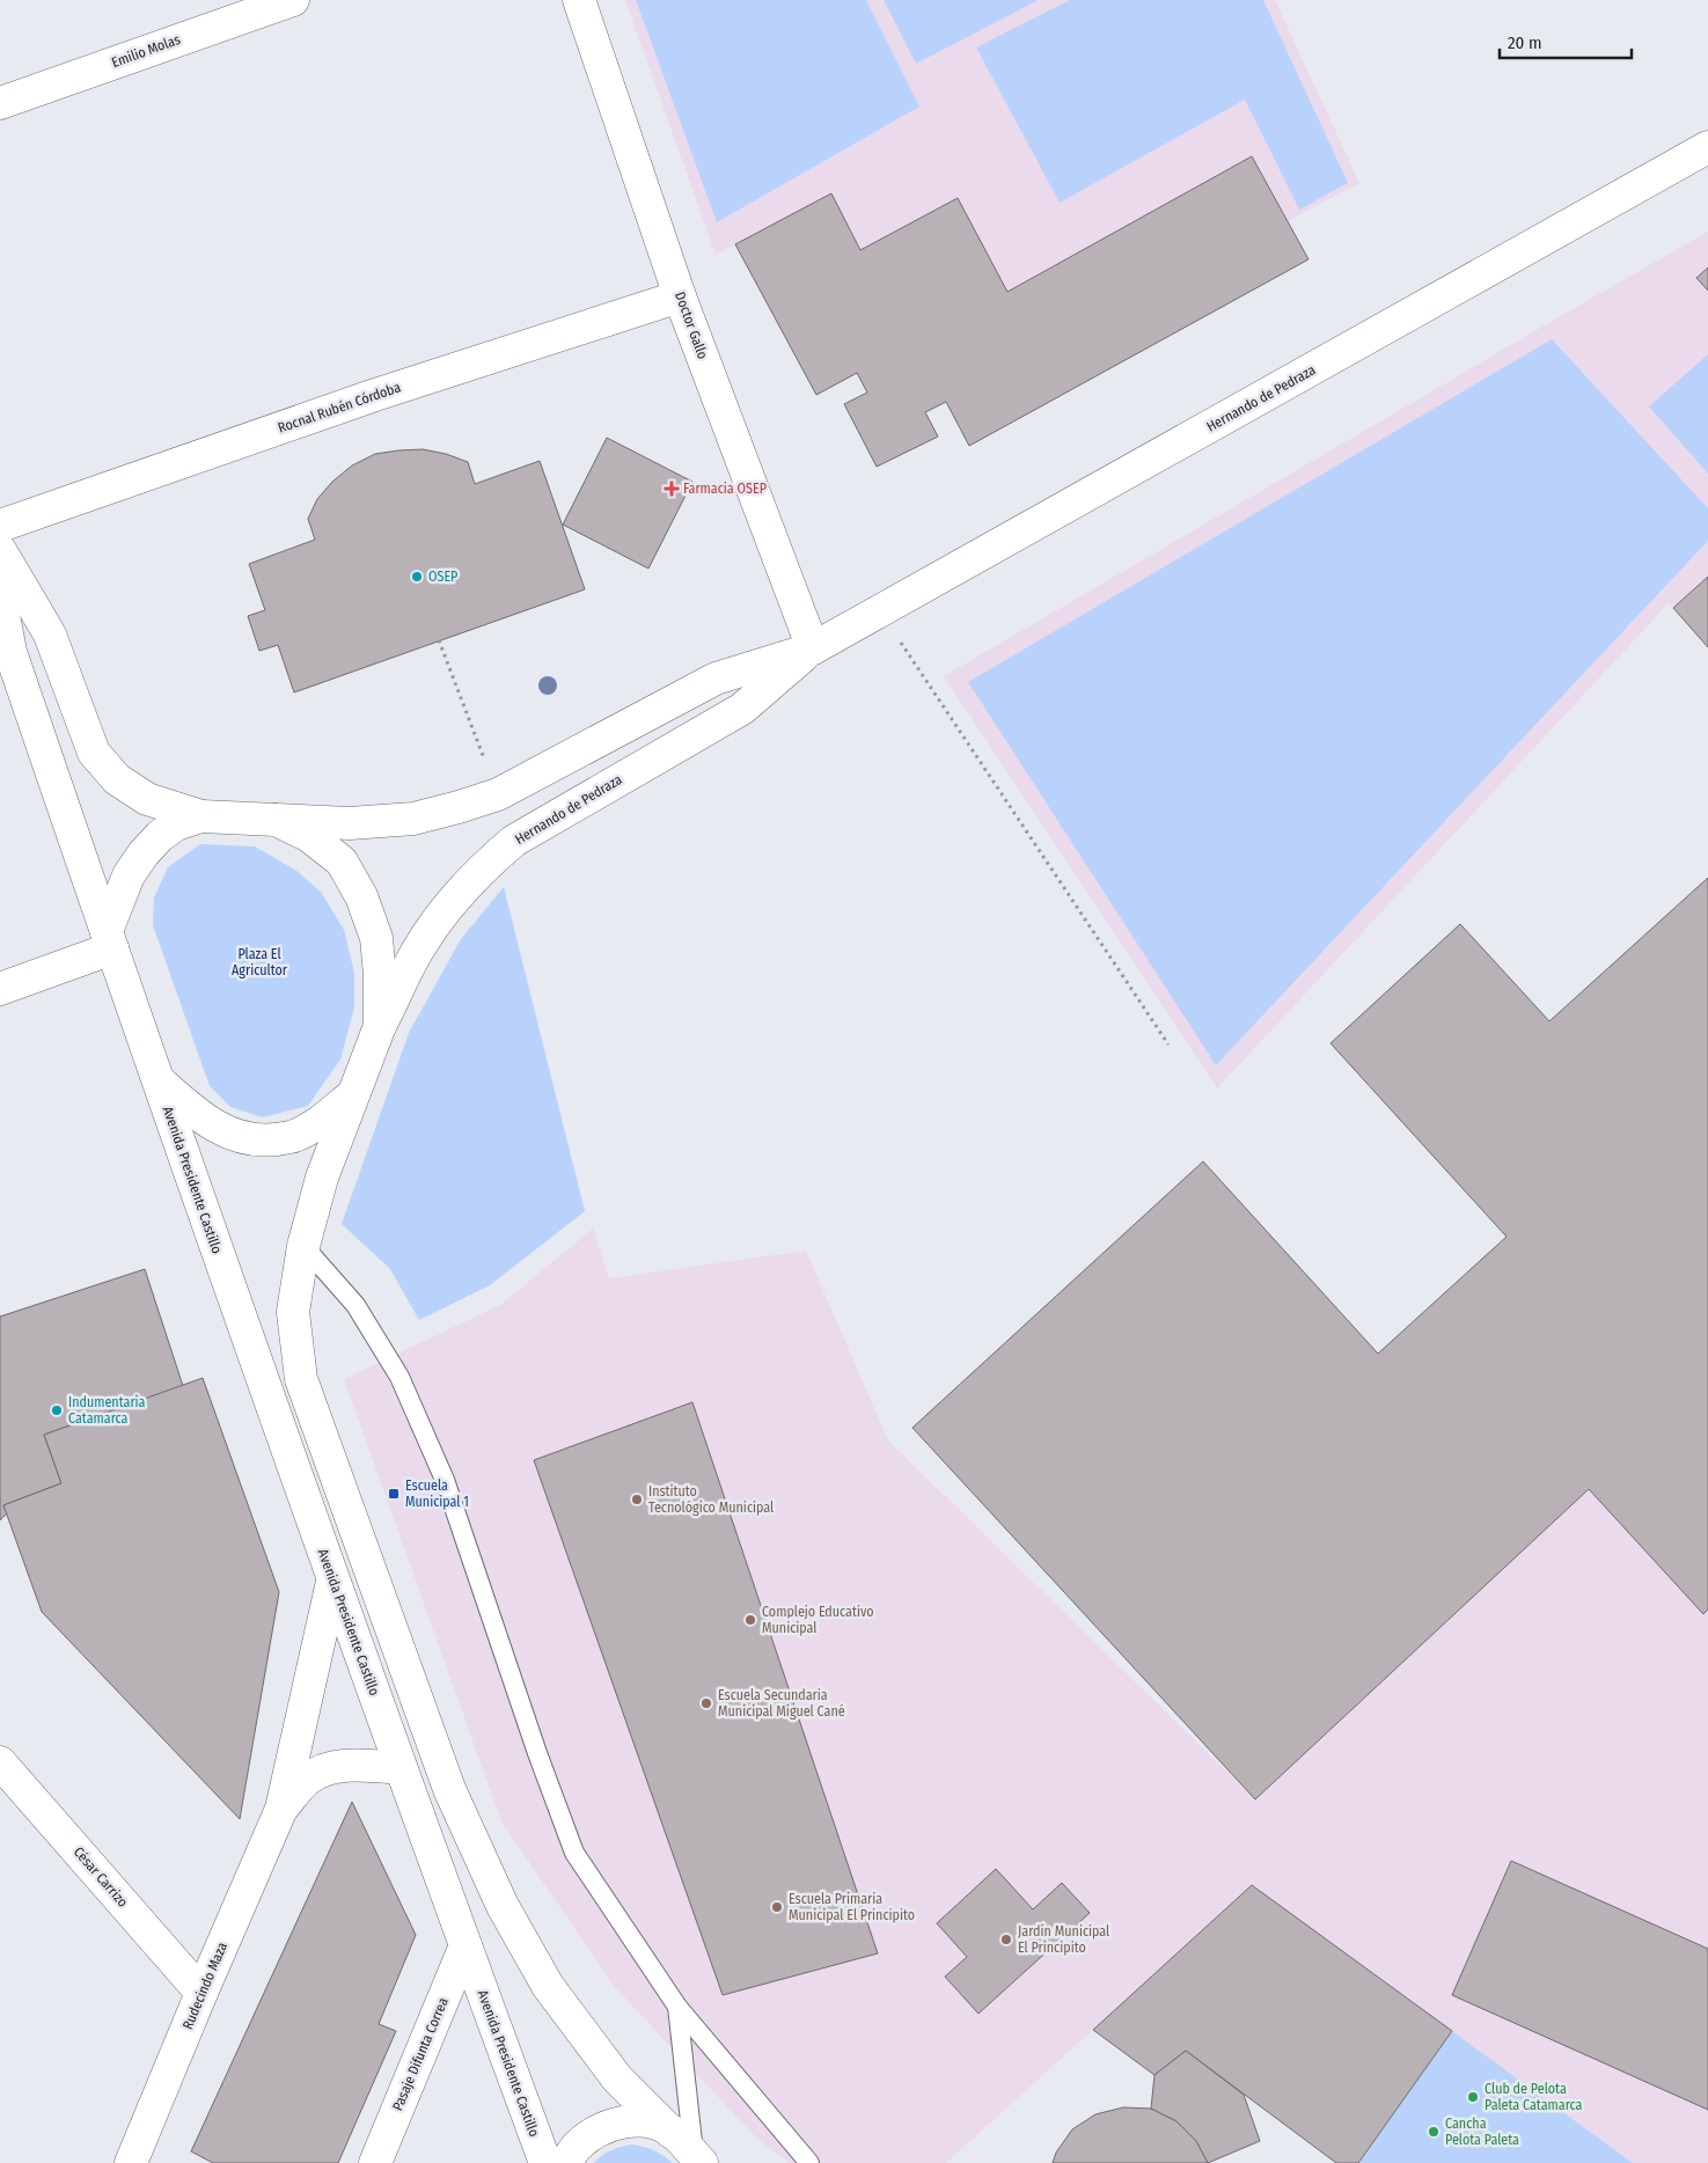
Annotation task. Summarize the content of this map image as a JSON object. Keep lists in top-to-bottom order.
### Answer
{
  "streets": {
    "street": [
      "Emilio Molas",
      "Doctor Gallo",
      "Hernando de Pedraza",
      "Rocnal Rubén Córdoba",
      "Avenida Presidente Castillo",
      "César Carrizo",
      "Rudecindo Maza",
      "Pasaje Difunta Correa"
    ]
  },
  "crossings": [
    ["Doctor Gallo", "Hernando de Pedraza"],
    ["Doctor Gallo", "Rocnal Rubén Córdoba"],
    ["Avenida Presidente Castillo", "Rudecindo Maza"],
    ["Avenida Presidente Castillo", "Pasaje Difunta Correa"],
    ["César Carrizo", "Rudecindo Maza"]
  ],
  "parks": ["Plaza El Agricultor"],
  "places": {
    "health": ["Farmacia OSEP"],
    "other": [
      "OSEP",
      "Indumentaria Catamarca",
      "Instituto Tecnológico Municipal",
      "Complejo Educativo Municipal",
      "Escuela Secundaria Municipal Miguel Cané",
      "Escuela Primaria Municipal El Principito",
      "Jardín Municipal El Principito",
      "Club de Pelota Paleta Catamarca",
      "Cancha Pelota Paleta"
    ],
    "transit": ["Escuela Municipal 1"]
  },
  "scale_bar": "20 m"
}
